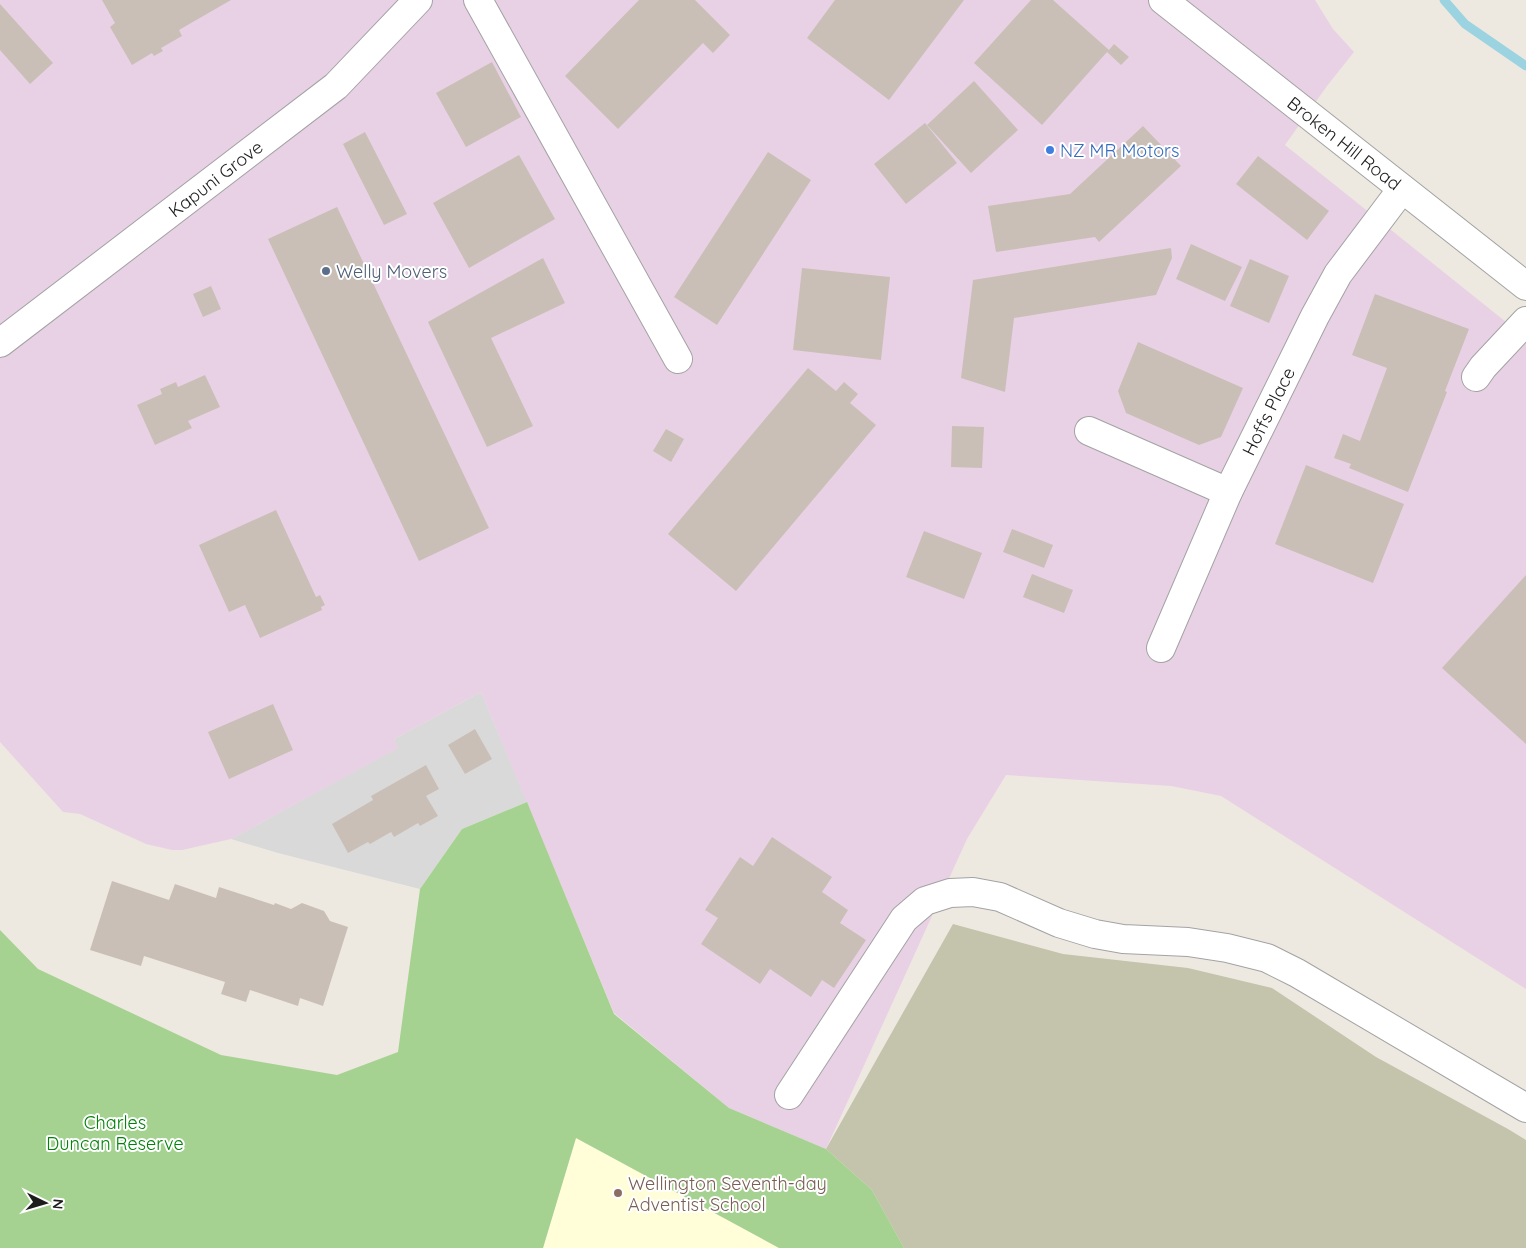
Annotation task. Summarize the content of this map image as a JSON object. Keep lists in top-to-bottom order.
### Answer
{
  "streets": {
    "street": ["Broken Hill Road", "Kapuni Grove", "Hoffs Place"]
  },
  "crossings": [
    ["Broken Hill Road", "Hoffs Place"]
  ],
  "parks": ["Charles Duncan Reserve"],
  "places": ["NZ MR Motors", "Welly Movers", "Wellington Seventh-day Adventist School"],
  "north": "right"
}
